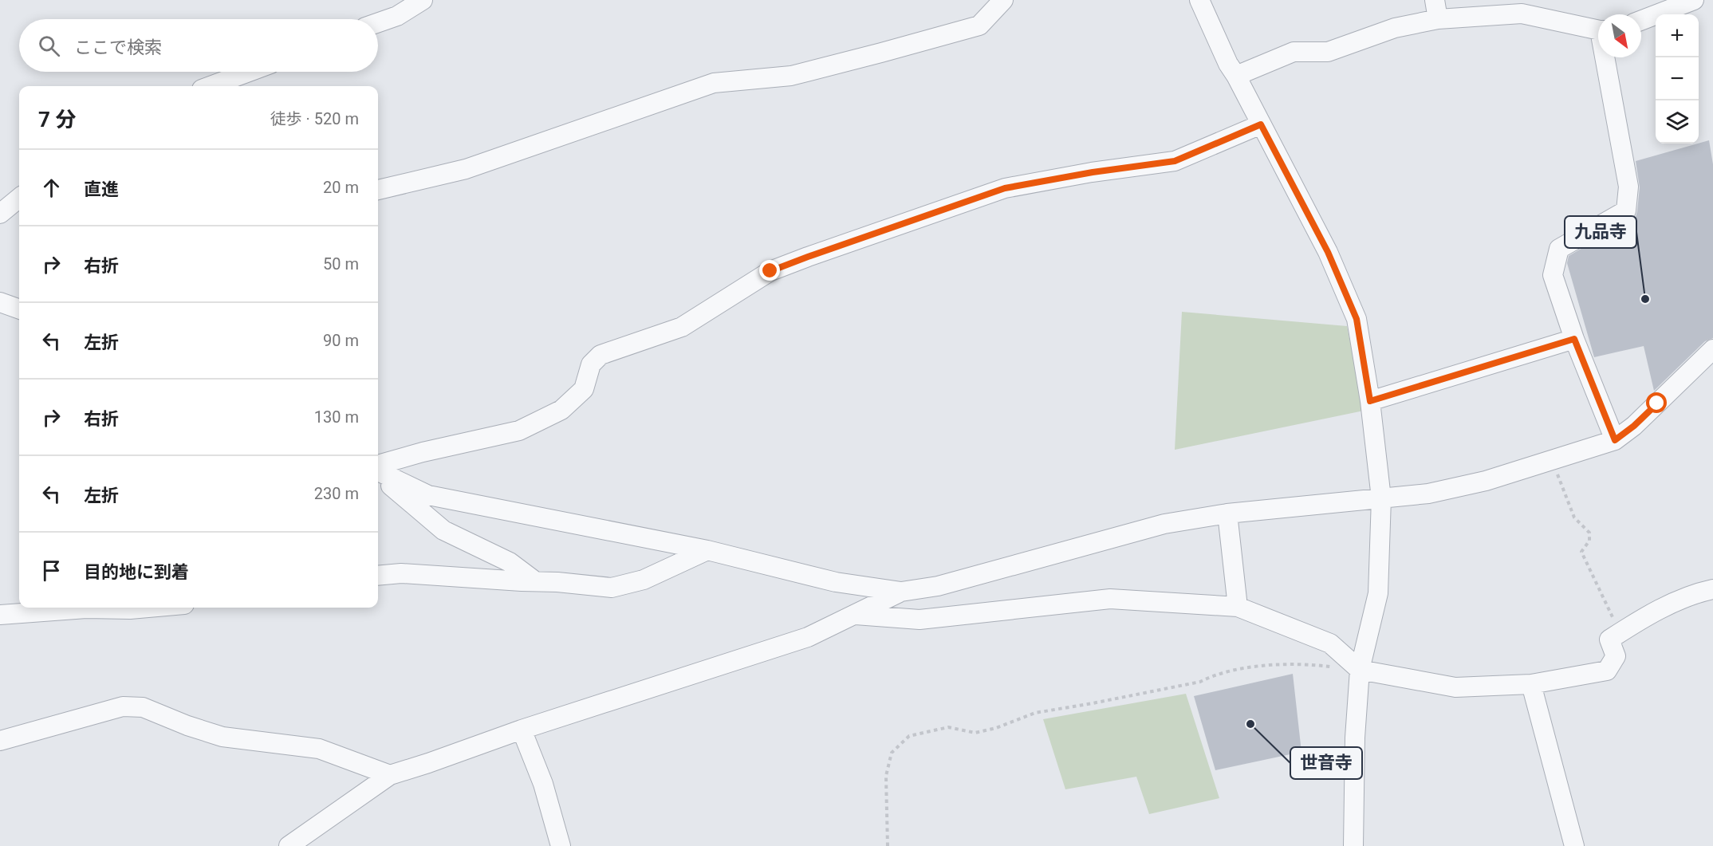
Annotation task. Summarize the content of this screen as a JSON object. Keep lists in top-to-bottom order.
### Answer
{
  "places": ["九品寺", "世音寺"],
  "north": "bottom right",
  "page": {
    "map_buttons": ["+", "−"],
    "search": "ここで検索",
    "heading": ["7 分", "徒歩 · 520 m"],
    "list": [
      ["直進", "20 m"],
      ["右折", "50 m"],
      ["左折", "90 m"],
      ["右折", "130 m"],
      ["左折", "230 m"],
      "目的地に到着"
    ]
  }
}
